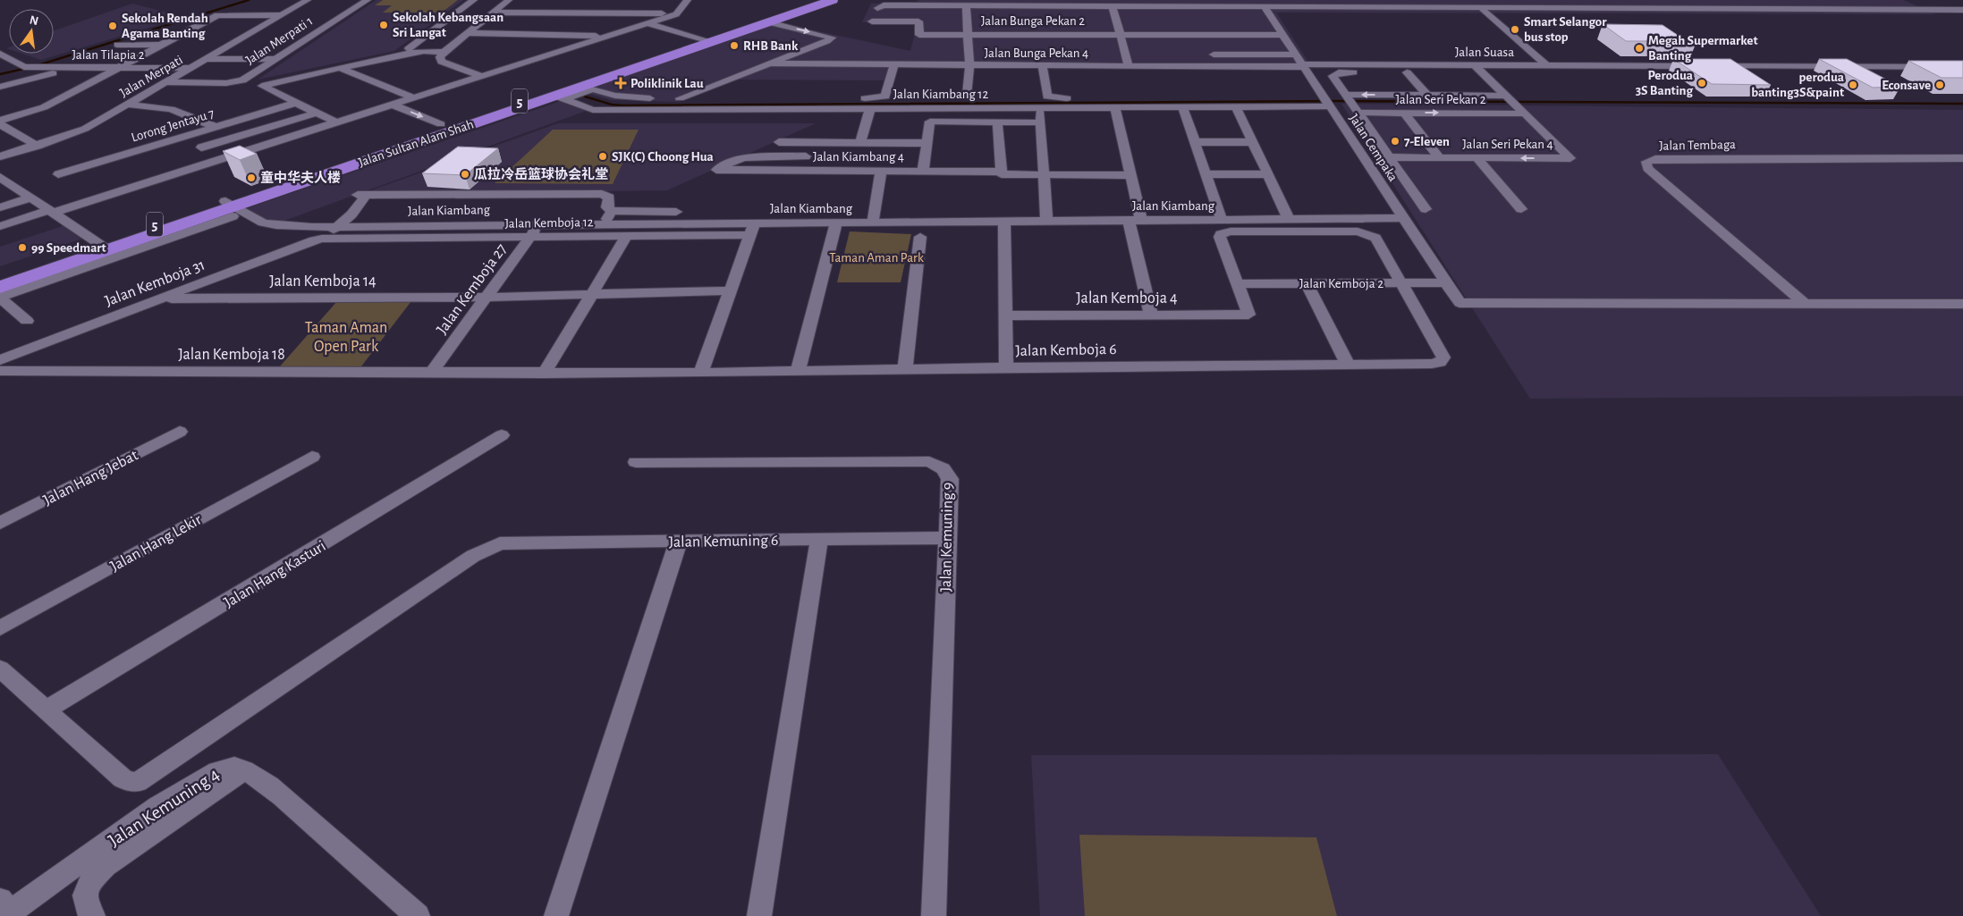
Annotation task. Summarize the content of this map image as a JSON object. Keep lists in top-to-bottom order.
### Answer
{
  "streets": {
    "highway": ["5", "Jalan Sultan Alam Shah"],
    "street": [
      "Jalan Bunga Pekan 2",
      "Jalan Merpati 1",
      "Jalan Suasa",
      "Jalan Bunga Pekan 4",
      "Jalan Tilapia 2",
      "Jalan Merpati",
      "Jalan Kiambang 12",
      "Jalan Seri Pekan 2",
      "Lorong Jentayu 7",
      "Jalan Seri Pekan 4",
      "Jalan Tembaga",
      "Jalan Cempaka",
      "Jalan Kiambang 4",
      "Jalan Kiambang",
      "Jalan Kemboja 12",
      "Jalan Kemboja 14",
      "Jalan Kemboja 31",
      "Jalan Kemboja 2",
      "Jalan Kemboja 27",
      "Jalan Kemboja 4",
      "Jalan Kemboja 6",
      "Jalan Kemboja 18",
      "Jalan Hang Jebat",
      "Jalan Kemuning 9",
      "Jalan Kemuning 6",
      "Jalan Hang Lekir",
      "Jalan Hang Kasturi",
      "Jalan Kemuning 4"
    ]
  },
  "crossings": [
    ["Jalan Bunga Pekan 2", "Jalan Cempaka"],
    ["Jalan Suasa", "Jalan Bunga Pekan 4"],
    ["Jalan Suasa", "Jalan Cempaka"],
    ["Jalan Bunga Pekan 4", "Jalan Cempaka"],
    ["Jalan Tilapia 2", "Jalan Merpati"],
    ["Jalan Kiambang 12", "Jalan Sultan Alam Shah"],
    ["Jalan Kiambang 12", "Jalan Cempaka"],
    ["Jalan Seri Pekan 2", "Jalan Seri Pekan 4"],
    ["Jalan Seri Pekan 4", "Jalan Cempaka"],
    ["Jalan Tembaga", "Jalan Cempaka"],
    ["Jalan Cempaka", "Jalan Kiambang"],
    ["Jalan Cempaka", "Jalan Kemboja 2"],
    ["Jalan Kiambang", "Jalan Kemboja 12"],
    ["Jalan Kiambang", "Jalan Kemboja 27"],
    ["Jalan Kemboja 12", "Jalan Kemboja 31"],
    ["Jalan Kemboja 12", "Jalan Kemboja 27"],
    ["Jalan Kemboja 14", "Jalan Kemboja 31"],
    ["Jalan Kemboja 14", "Jalan Kemboja 27"],
    ["Jalan Kemboja 2", "Jalan Kemboja 6"],
    ["Jalan Kemboja 27", "Jalan Kemboja 18"],
    ["Jalan Kemboja 6", "Jalan Kemboja 18"],
    ["Jalan Kemuning 9", "Jalan Kemuning 6"]
  ],
  "parks": ["Taman Aman Park", "Taman Aman Open Park"],
  "places": {
    "other": [
      "Sekolah Kebangsaan Sri Langat",
      "Sekolah Rendah Agama Banting",
      "Smart Selangor bus stop",
      "RHB Bank",
      "Megah Supermarket Banting",
      "Perodua 3S Banting",
      "perodua banting3S&paint",
      "Econsave",
      "7-Eleven",
      "SJK(C) Choong Hua",
      "瓜拉冷岳篮球协会礼堂",
      "童中华夫人楼",
      "99 Speedmart"
    ],
    "health": ["Poliklinik Lau"]
  },
  "north": "top"
}
